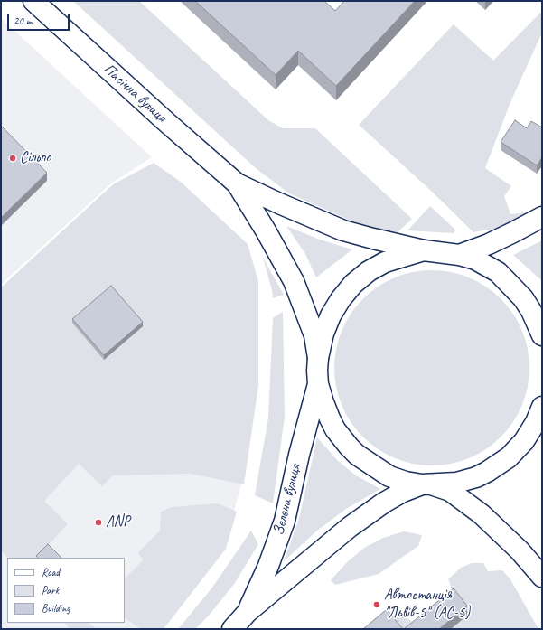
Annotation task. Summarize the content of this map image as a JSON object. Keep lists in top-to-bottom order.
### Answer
{
  "streets": {
    "main road": ["Пасічна вулиця", "Зелена вулиця"]
  },
  "places": ["Сільпо", "ANP", "Автостанція \"Львів-5\" (АС-5)"],
  "legend": ["Road", "Park", "Building"],
  "scale_bar": "20 m"
}
